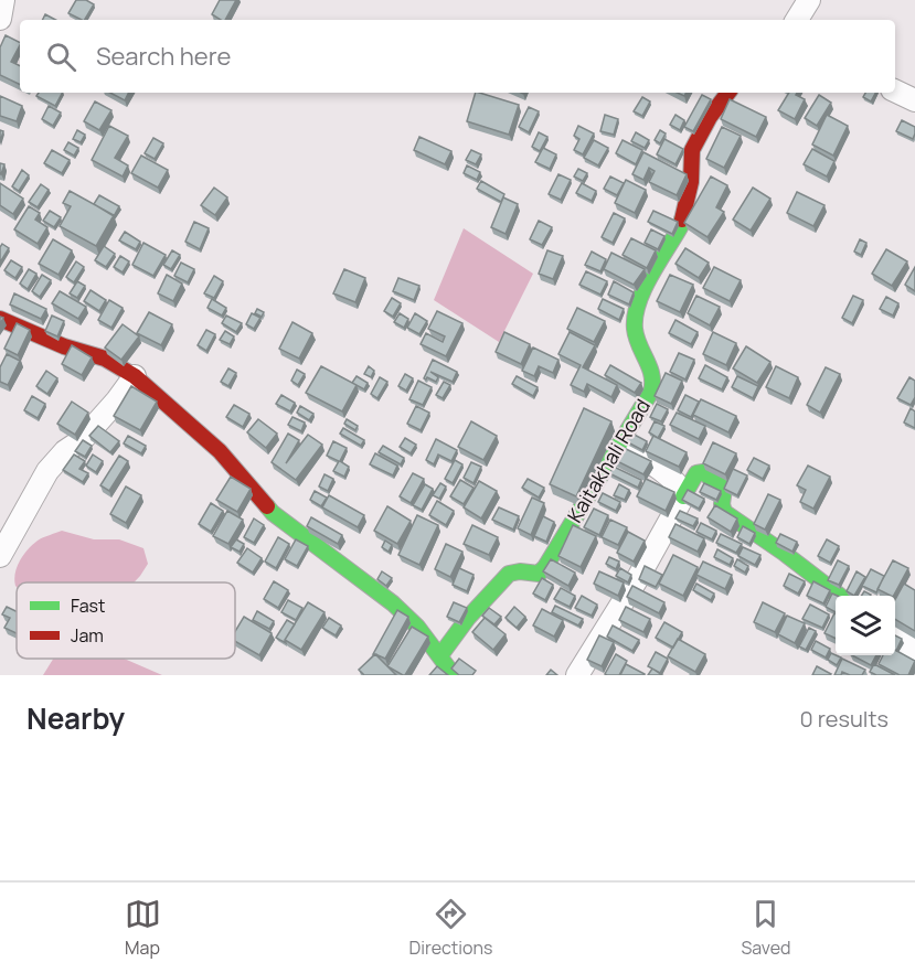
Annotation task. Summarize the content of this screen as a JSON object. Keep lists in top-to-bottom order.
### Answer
{
  "streets": {
    "street": ["Kaitakhali Road"]
  },
  "legend": ["Fast", "Jam"],
  "page": {
    "search": "Search here",
    "heading": ["Nearby", "0 results"],
    "nav": ["Map", "Directions", "Saved"]
  }
}
